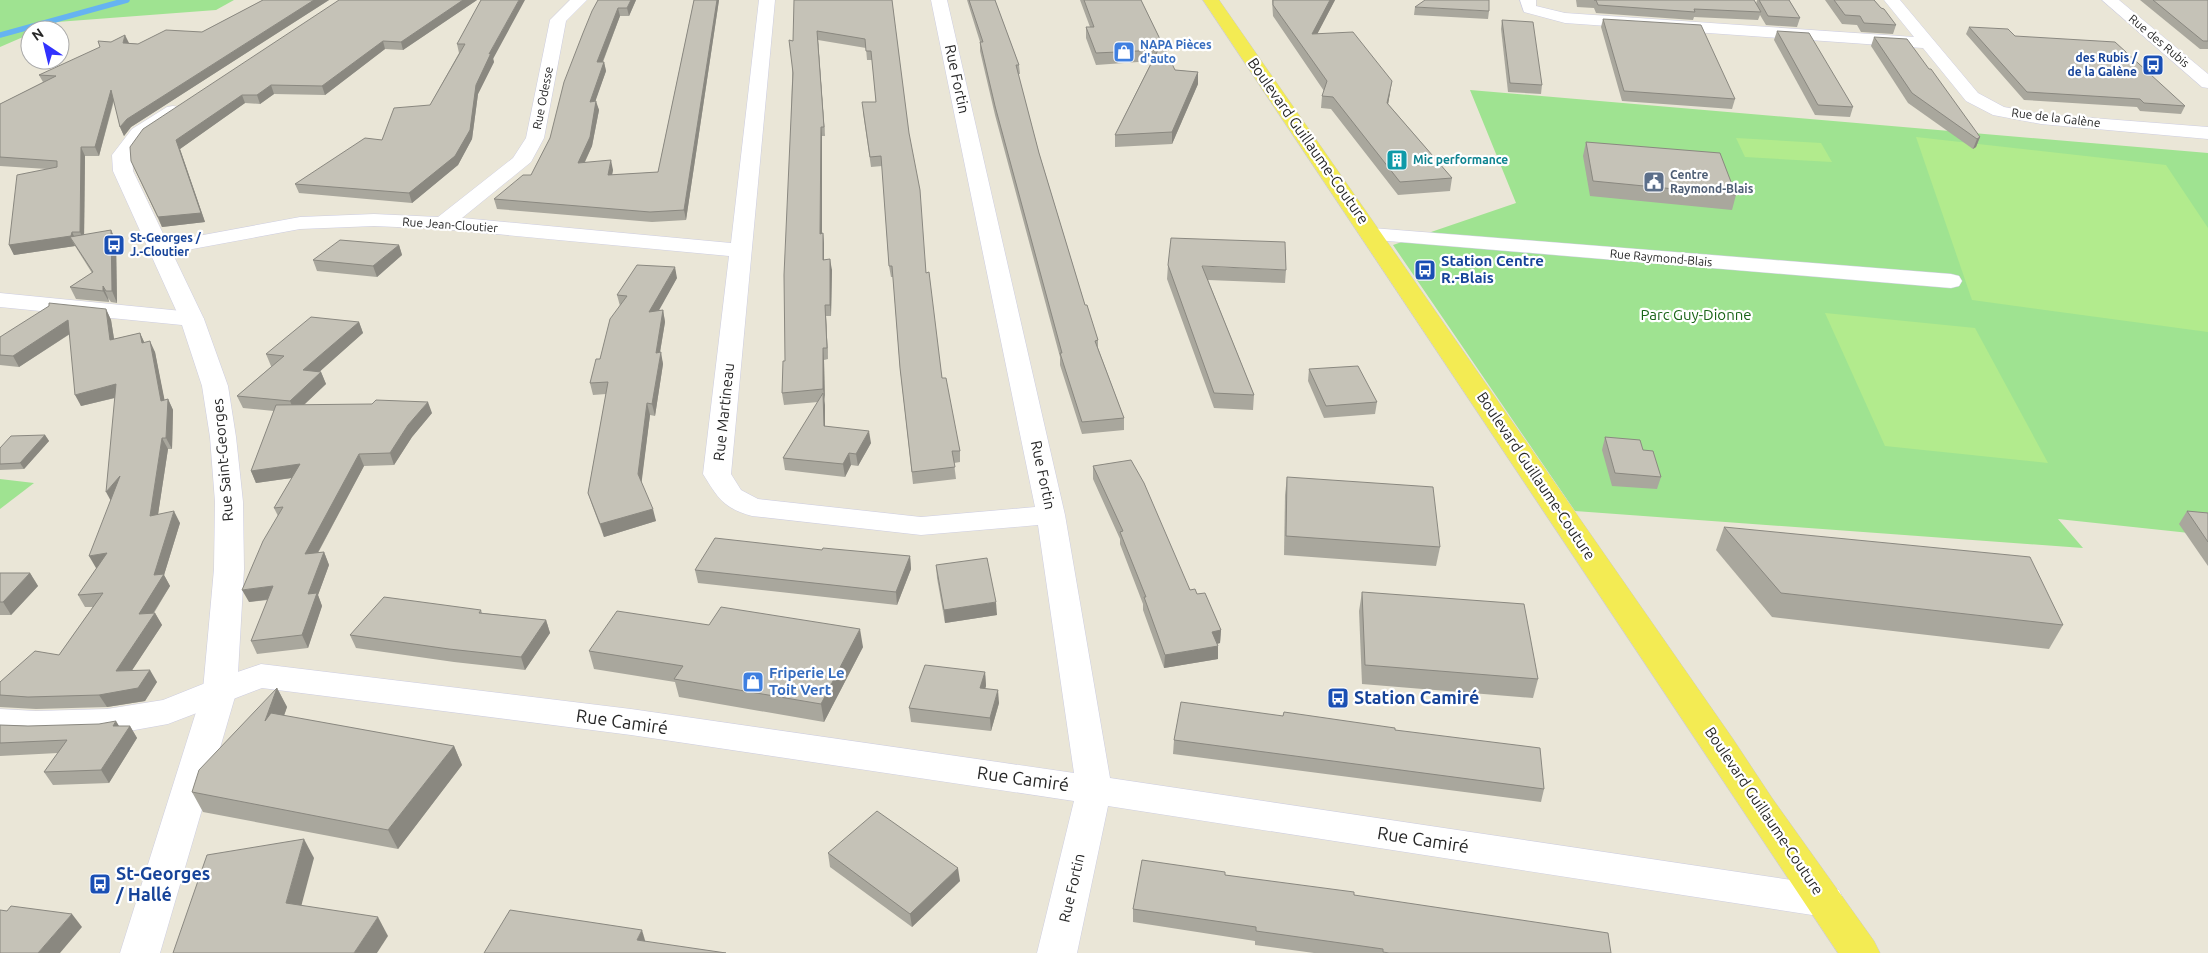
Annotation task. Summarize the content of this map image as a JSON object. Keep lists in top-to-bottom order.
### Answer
{
  "streets": {
    "main road": ["Boulevard Guillaume-Couture"],
    "street": [
      "Rue des Rubis",
      "Rue Fortin",
      "Rue Odesse",
      "Rue de la Galène",
      "Rue Jean-Cloutier",
      "Rue Raymond-Blais",
      "Rue Martineau",
      "Rue Saint-Georges",
      "Rue Camiré"
    ]
  },
  "crossings": [
    ["Rue Fortin", "Rue Martineau"],
    ["Rue Fortin", "Rue Camiré"],
    ["Rue Odesse", "Rue Jean-Cloutier"],
    ["Boulevard Guillaume-Couture", "Rue Raymond-Blais"],
    ["Boulevard Guillaume-Couture", "Rue Camiré"],
    ["Rue Jean-Cloutier", "Rue Martineau"],
    ["Rue Jean-Cloutier", "Rue Saint-Georges"],
    ["Rue Saint-Georges", "Rue Camiré"]
  ],
  "parks": ["Parc Guy-Dionne"],
  "places": {
    "shop": ["NAPA Pièces d'auto", "Friperie Le Toit Vert"],
    "bus stop": [
      "des Rubis / de la Galène",
      "St-Georges / J.-Cloutier",
      "Station Centre R.-Blais",
      "Station Camiré",
      "St-Georges / Hallé"
    ],
    "building": ["Mic performance"],
    "public building": ["Centre Raymond-Blais"]
  },
  "north": "top left"
}
